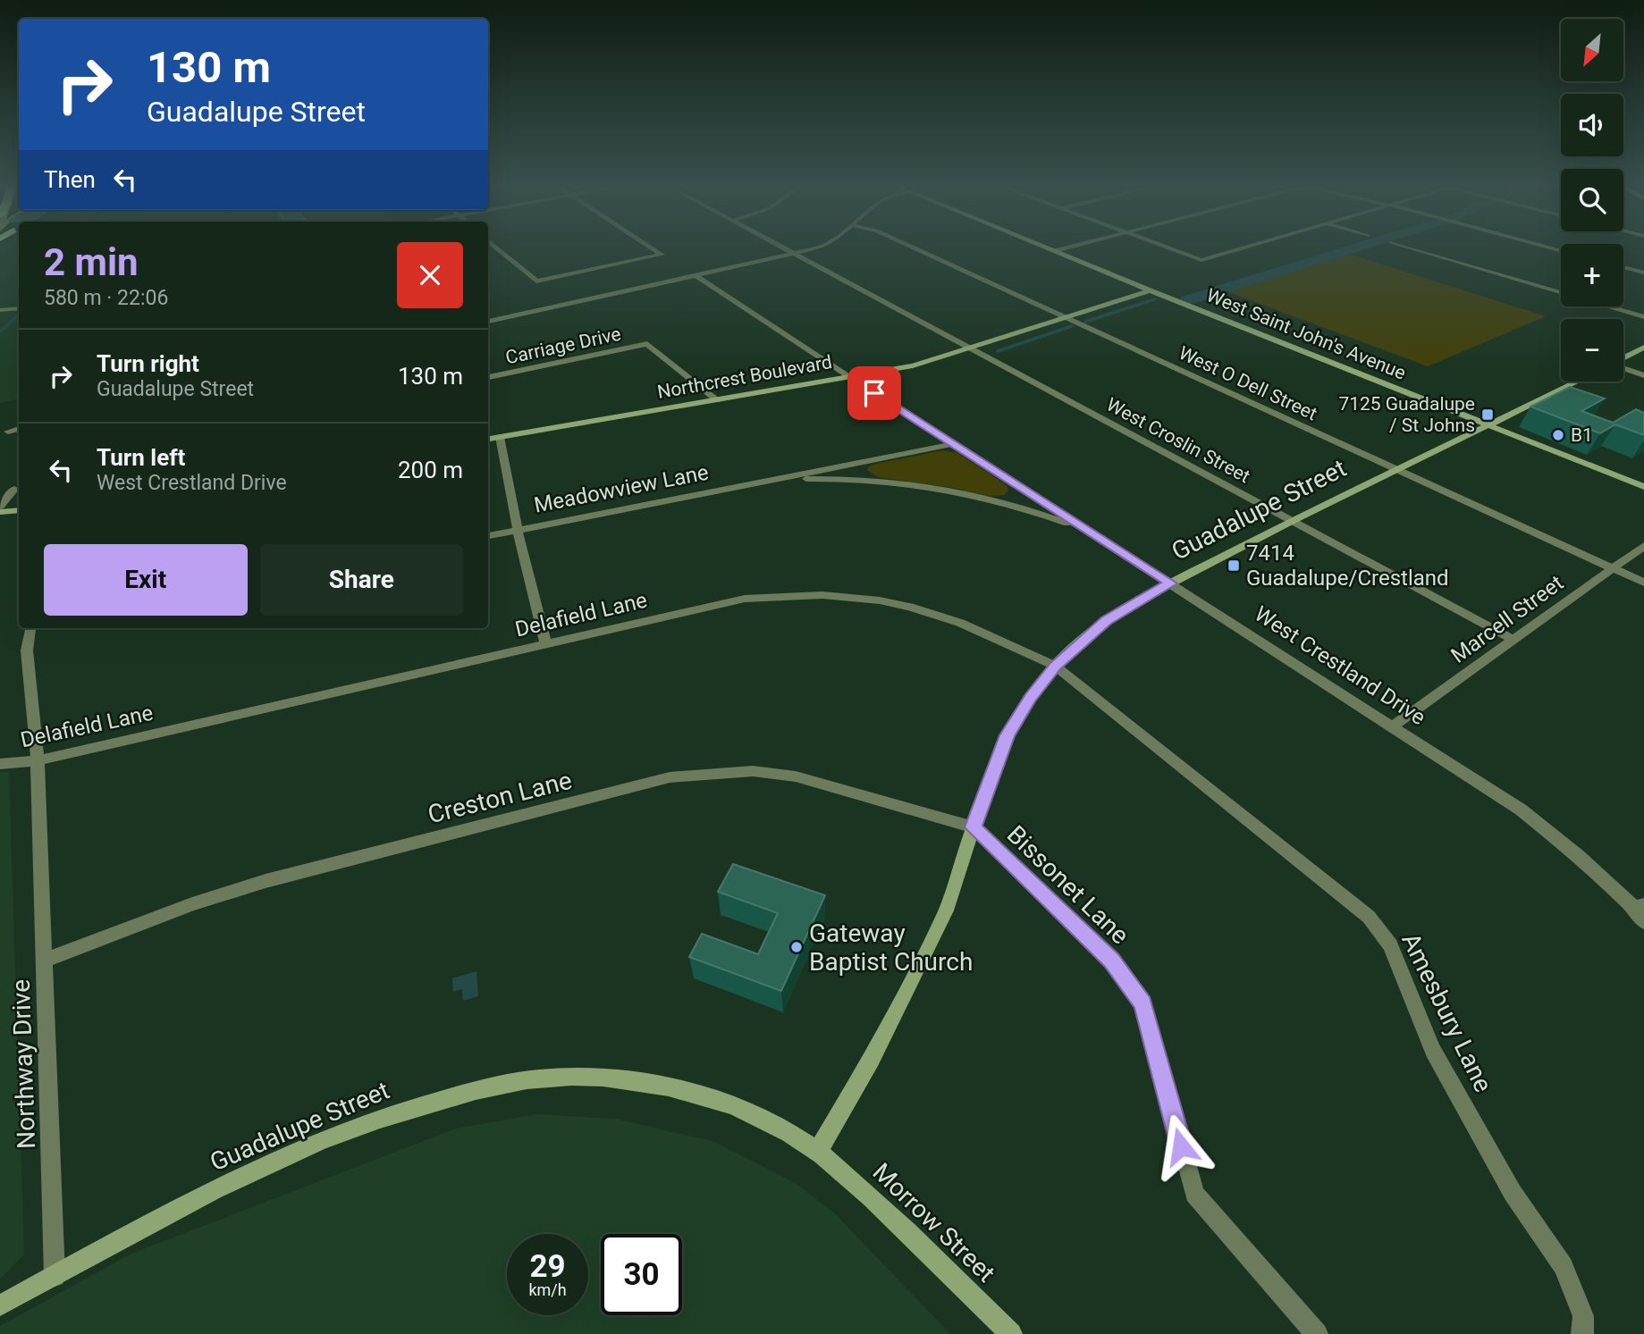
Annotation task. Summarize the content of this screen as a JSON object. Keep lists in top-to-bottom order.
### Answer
{
  "streets": {
    "street": [
      "West Saint John's Avenue",
      "Carriage Drive",
      "Northcrest Boulevard",
      "West O Dell Street",
      "West Croslin Street",
      "Meadowview Lane",
      "Guadalupe Street",
      "Delafield Lane",
      "Marcell Street",
      "West Crestland Drive",
      "Creston Lane",
      "Bissonet Lane",
      "Amesbury Lane",
      "Northway Drive",
      "Morrow Street"
    ]
  },
  "crossings": [
    ["West Saint John's Avenue", "Northcrest Boulevard"],
    ["West Saint John's Avenue", "Guadalupe Street"],
    ["Carriage Drive", "Northcrest Boulevard"],
    ["Northcrest Boulevard", "West O Dell Street"],
    ["Northcrest Boulevard", "West Croslin Street"],
    ["Northcrest Boulevard", "West Crestland Drive"],
    ["West O Dell Street", "Guadalupe Street"],
    ["West O Dell Street", "Marcell Street"],
    ["West Croslin Street", "Guadalupe Street"],
    ["West Croslin Street", "Marcell Street"],
    ["Meadowview Lane", "West Crestland Drive"],
    ["Guadalupe Street", "Delafield Lane"],
    ["Guadalupe Street", "West Crestland Drive"],
    ["Guadalupe Street", "Creston Lane"],
    ["Guadalupe Street", "Bissonet Lane"],
    ["Guadalupe Street", "Amesbury Lane"],
    ["Guadalupe Street", "Northway Drive"],
    ["Guadalupe Street", "Morrow Street"],
    ["Delafield Lane", "Amesbury Lane"],
    ["Delafield Lane", "Northway Drive"],
    ["Marcell Street", "West Crestland Drive"],
    ["Creston Lane", "Bissonet Lane"],
    ["Creston Lane", "Northway Drive"]
  ],
  "places": {
    "transit": ["7125 Guadalupe / St Johns", "7414 Guadalupe/Crestland"],
    "other": ["B1", "Gateway Baptist Church"]
  },
  "north": "bottom left",
  "page": {
    "map_buttons": ["+", "−"],
    "turn": ["130 m", "Guadalupe Street"],
    "then": "Then",
    "heading": ["2 min", "580 m · 22:06"],
    "list": [
      {
        "name": "Turn right",
        "note": "Guadalupe Street",
        "value": "130 m"
      },
      {
        "name": "Turn left",
        "note": "West Crestland Drive",
        "value": "200 m"
      }
    ],
    "buttons": ["Exit", "Share"],
    "speed": "29 km/h",
    "limit": "30"
  }
}
